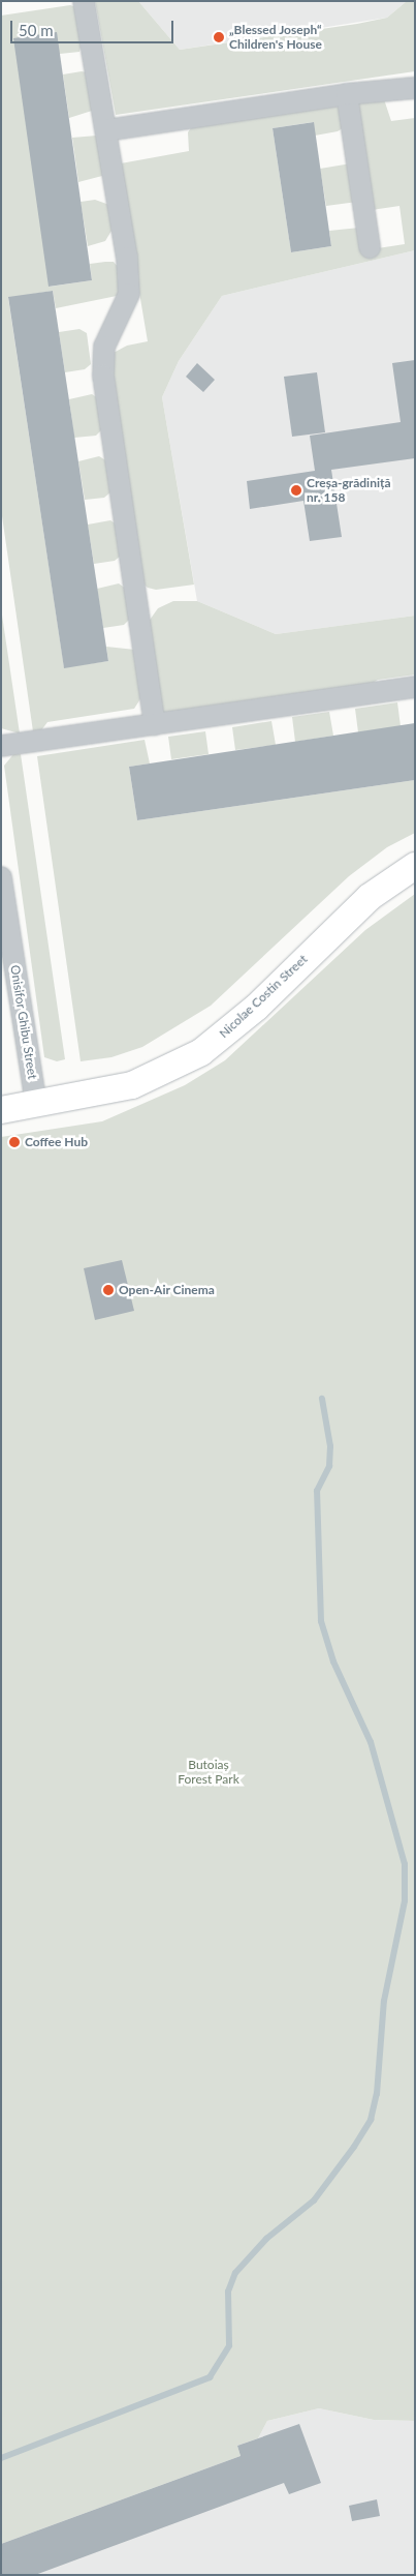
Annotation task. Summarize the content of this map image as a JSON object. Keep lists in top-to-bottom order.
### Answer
{
  "streets": {
    "main road": ["Nicolae Costin Street"],
    "street": ["Onisifor Ghibu Street"]
  },
  "crossings": [
    ["Nicolae Costin Street", "Onisifor Ghibu Street"]
  ],
  "parks": ["Butoiaș Forest Park"],
  "places": [
    "„Blessed Joseph“ Children's House",
    "Creșa-grădiniță nr. 158",
    "Coffee Hub",
    "Open-Air Cinema"
  ],
  "scale_bar": "50 m"
}
